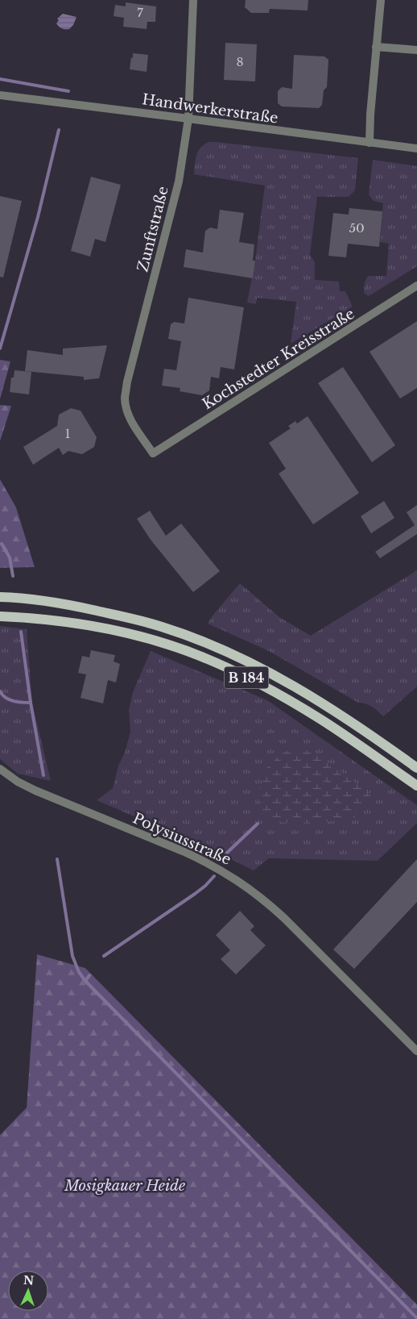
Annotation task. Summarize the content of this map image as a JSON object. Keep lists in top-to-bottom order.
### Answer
{
  "streets": {
    "main road": ["B 184"],
    "street": [
      "Handwerkerstraße",
      "Zunftstraße",
      "Kochstedter Kreisstraße",
      "Polysiusstraße"
    ]
  },
  "crossings": [
    ["Handwerkerstraße", "Zunftstraße"],
    ["Zunftstraße", "Kochstedter Kreisstraße"]
  ],
  "parks": ["Mosigkauer Heide"],
  "house_numbers": [
    "7",
    "8",
    "50",
    "1"
  ],
  "north": "top"
}
